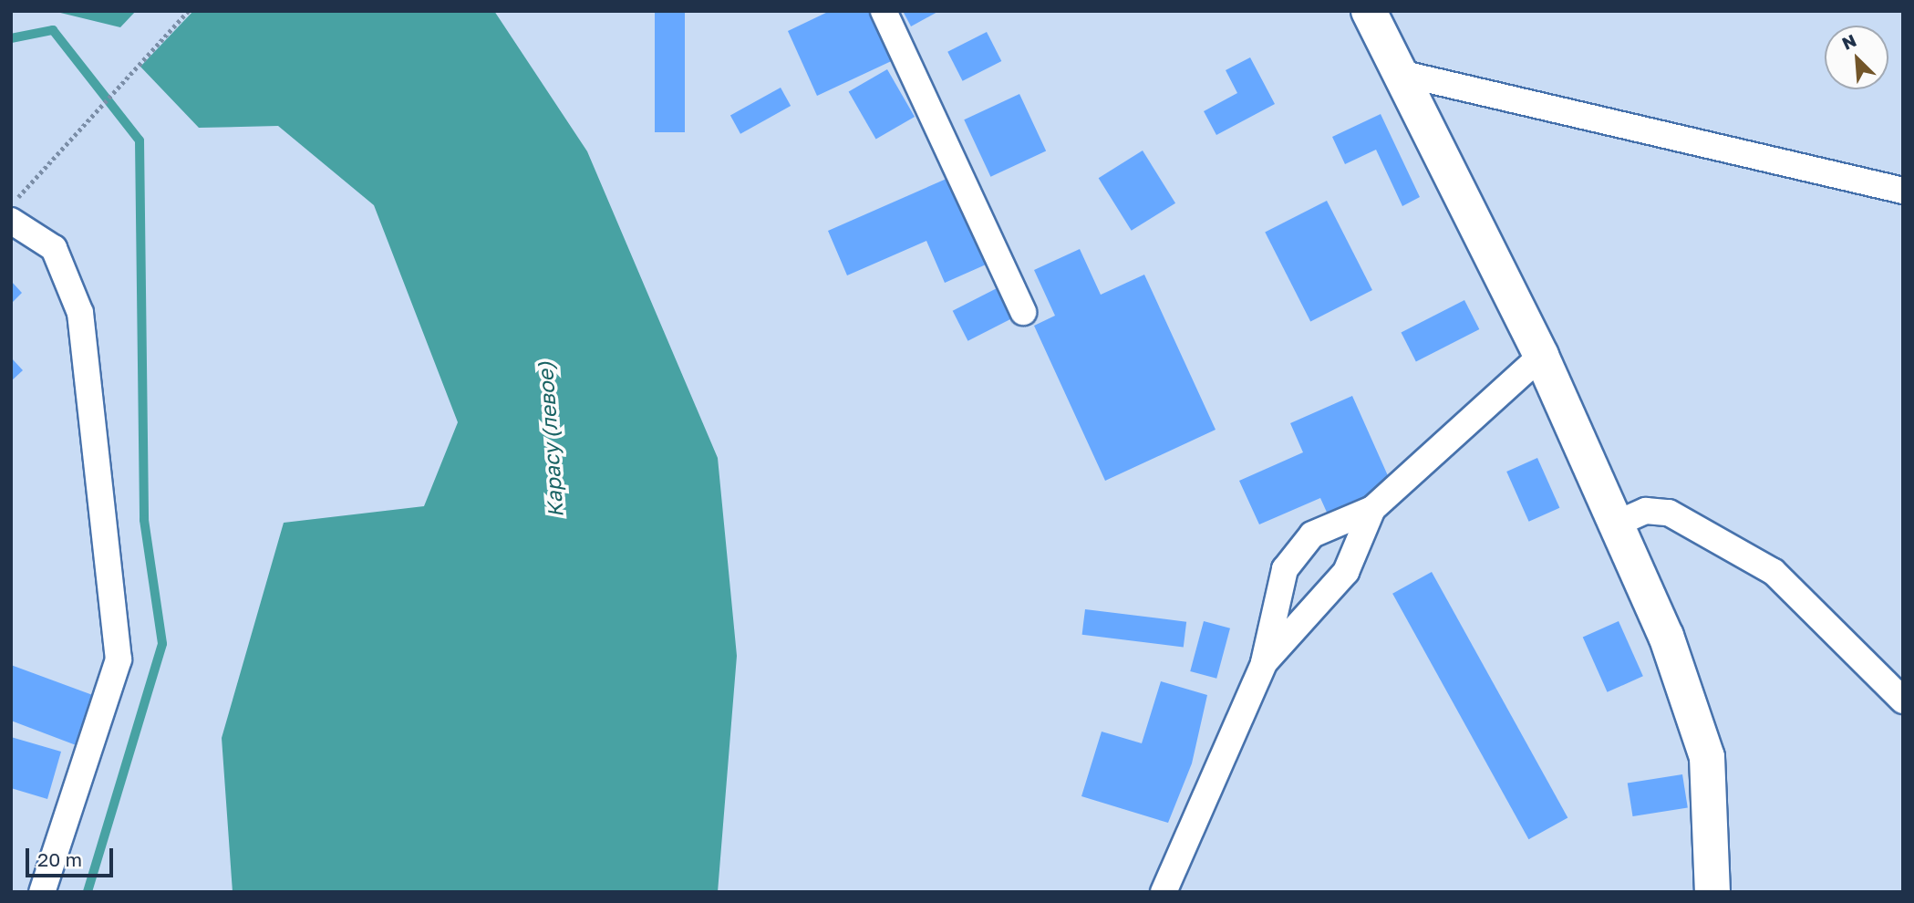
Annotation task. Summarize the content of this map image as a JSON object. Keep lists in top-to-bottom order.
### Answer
{
  "water": ["Карасу (левое)"],
  "scale_bar": "20 m",
  "north": "top left"
}
